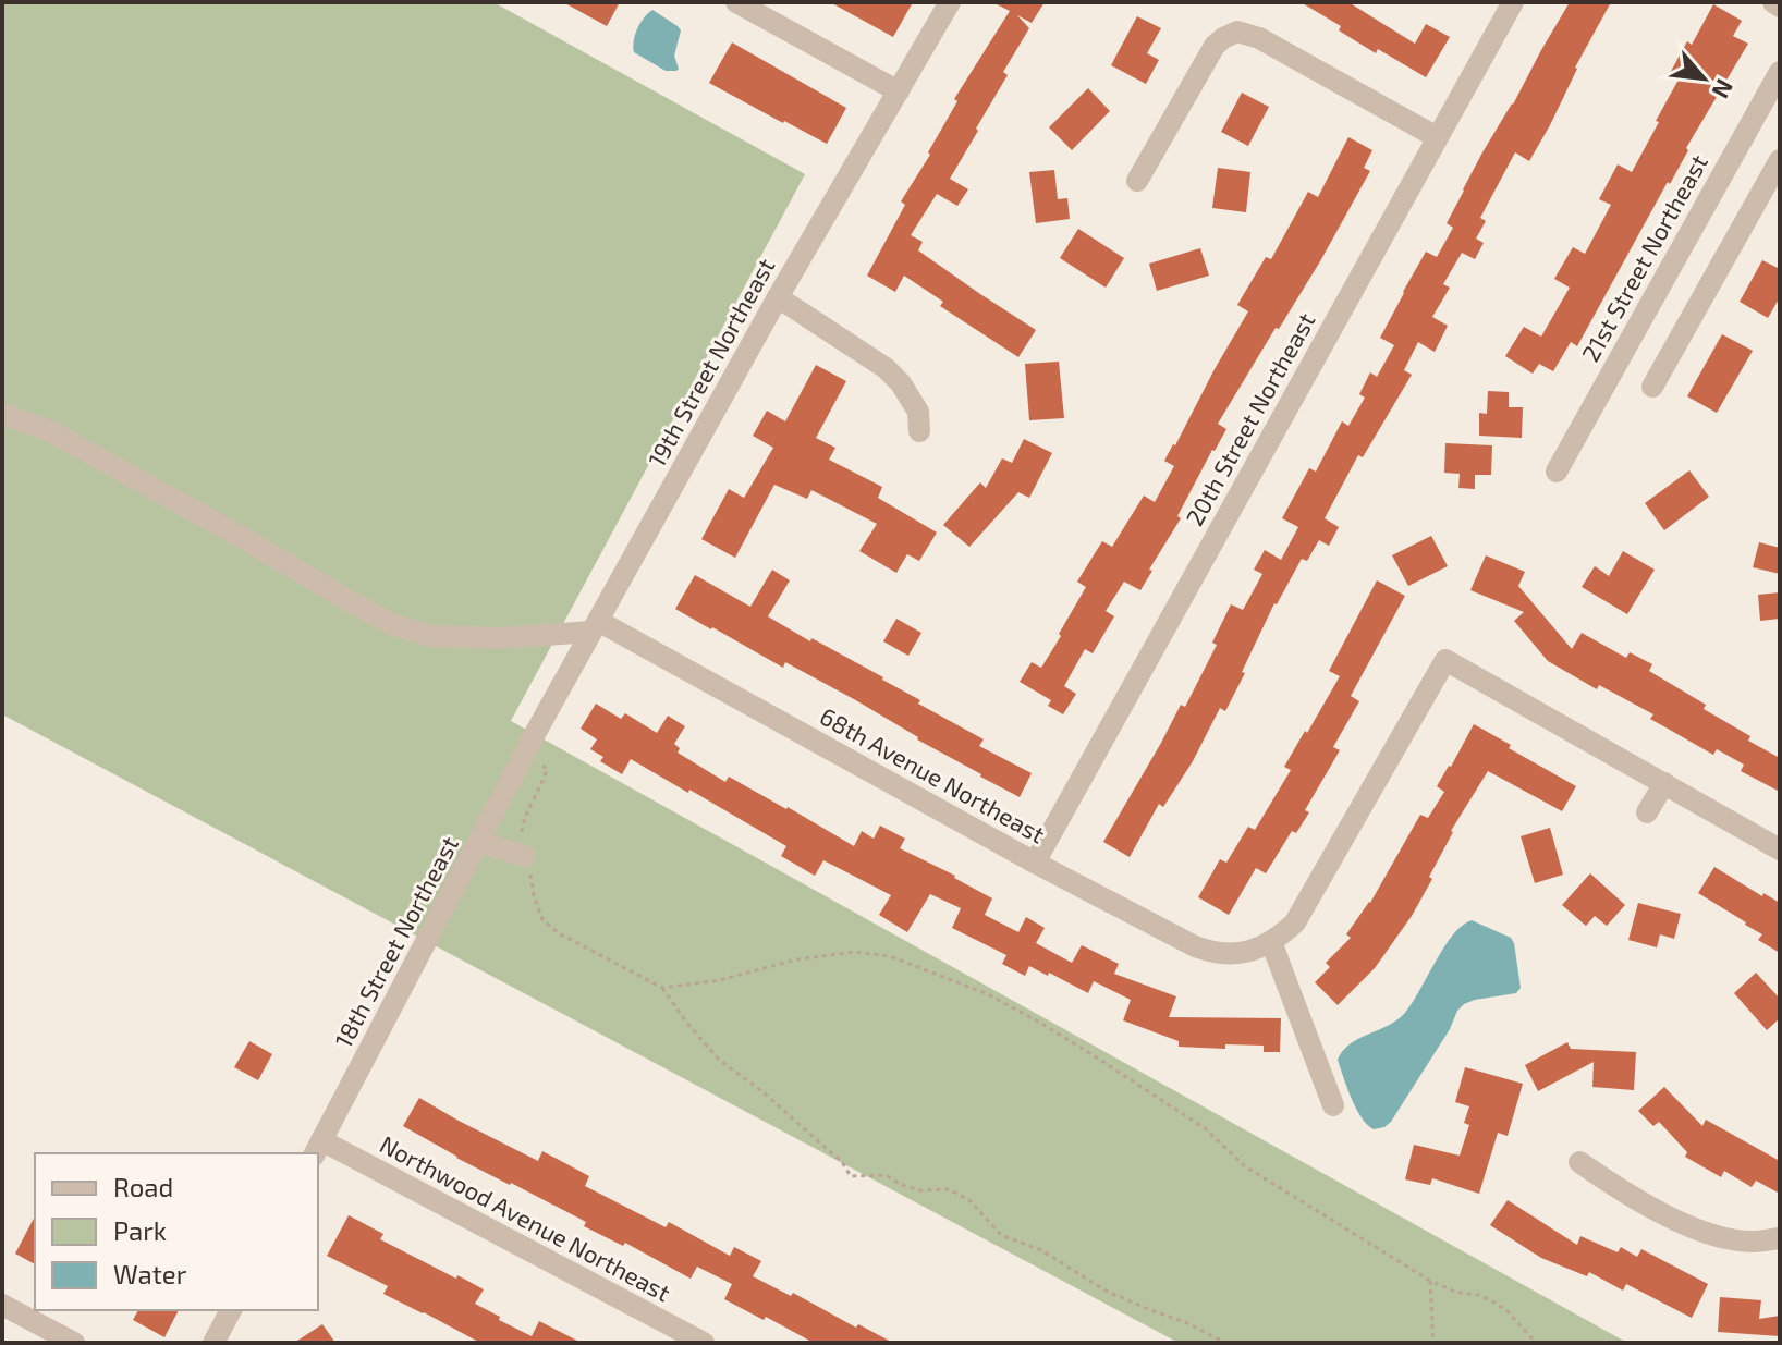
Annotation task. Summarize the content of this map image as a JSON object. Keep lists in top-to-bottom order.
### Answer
{
  "streets": {
    "street": [
      "21st Street Northeast",
      "19th Street Northeast",
      "20th Street Northeast",
      "68th Avenue Northeast",
      "18th Street Northeast",
      "Northwood Avenue Northeast"
    ]
  },
  "crossings": [
    ["19th Street Northeast", "68th Avenue Northeast"],
    ["19th Street Northeast", "18th Street Northeast"],
    ["20th Street Northeast", "68th Avenue Northeast"],
    ["18th Street Northeast", "Northwood Avenue Northeast"]
  ],
  "legend": ["Road", "Park", "Water"],
  "north": "bottom right"
}
